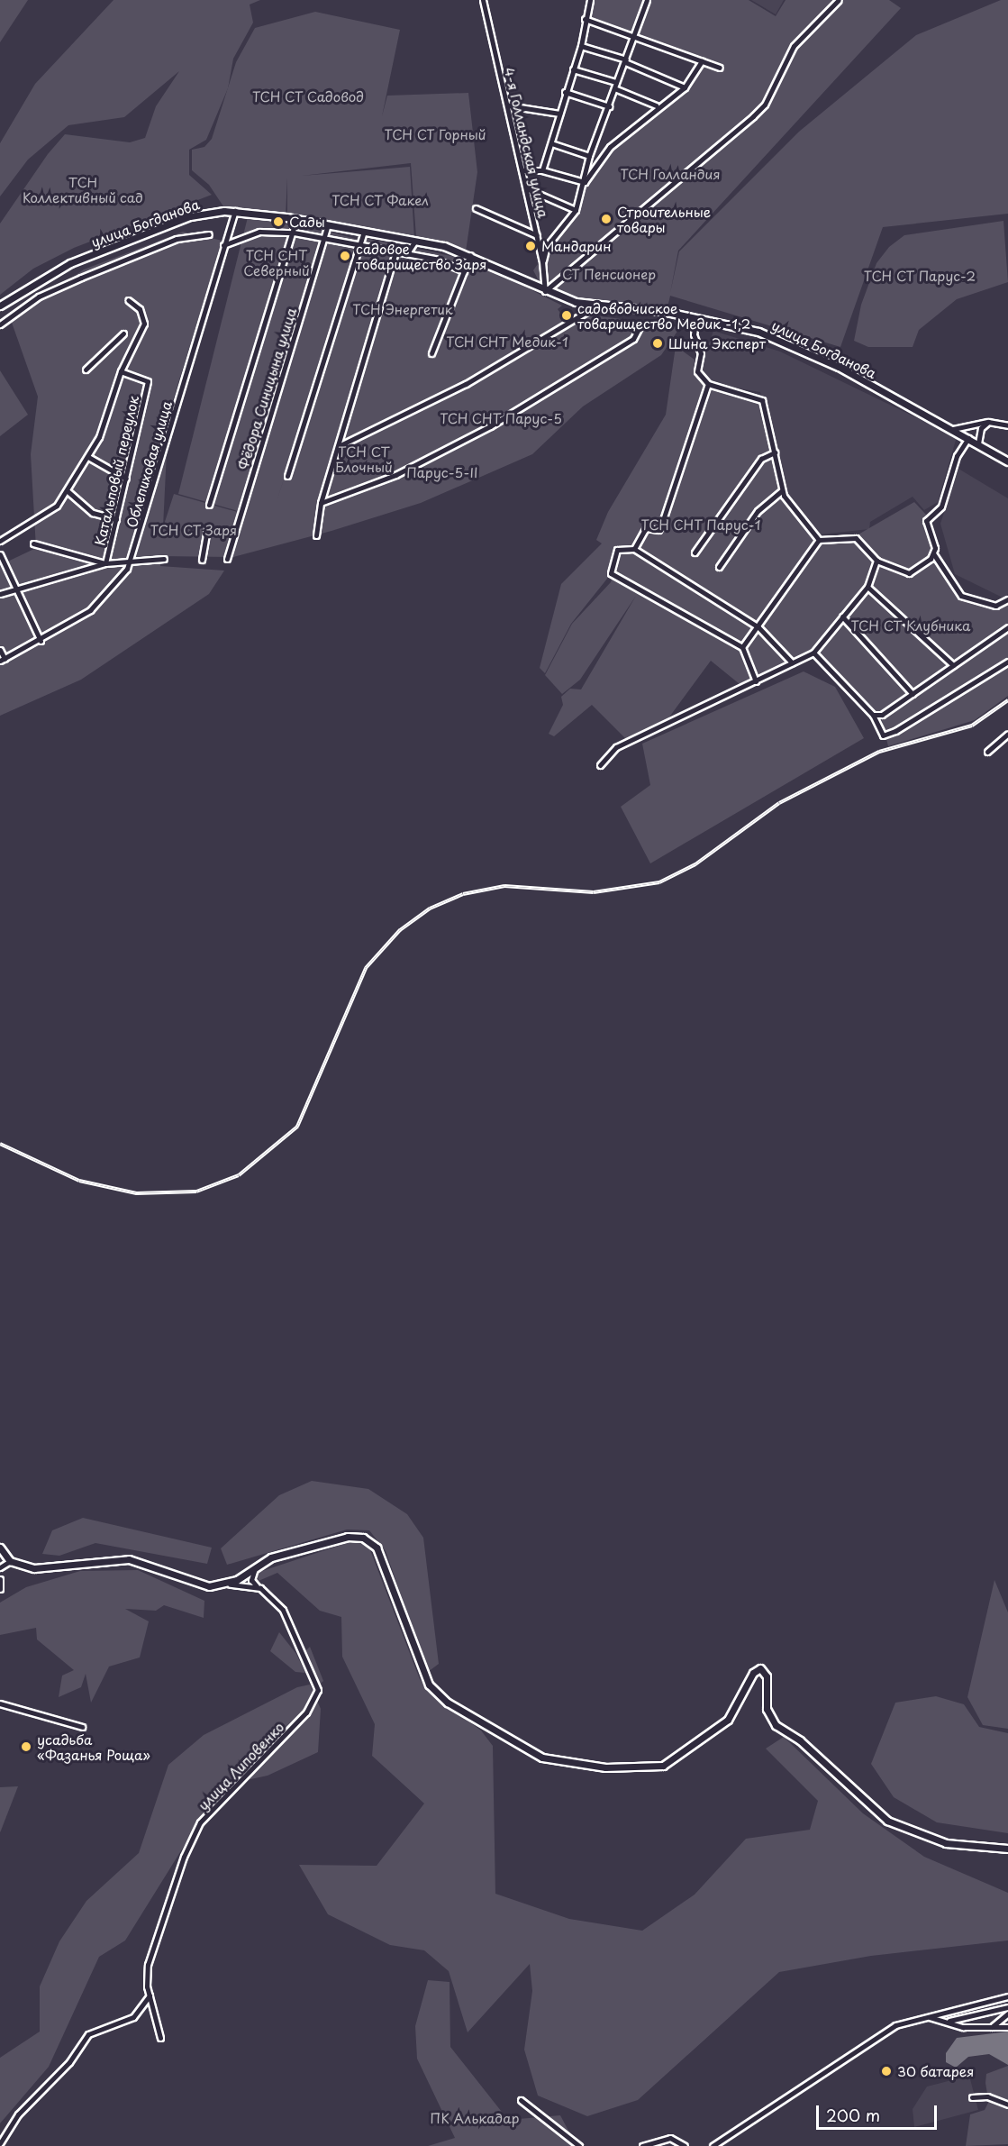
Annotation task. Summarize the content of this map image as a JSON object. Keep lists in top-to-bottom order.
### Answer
{
  "streets": {
    "main road": ["улица Богданова"],
    "street": [
      "4-я Голландская улица",
      "Фёдора Синицына улица",
      "Облепиховая улица",
      "Катальповый переулок",
      "улица Липовенко"
    ]
  },
  "crossings": [
    ["4-я Голландская улица", "улица Богданова"],
    ["улица Богданова", "Фёдора Синицына улица"],
    ["улица Богданова", "Облепиховая улица"]
  ],
  "parks": [
    "ТСН СТ Садовод",
    "ТСН СТ Горный",
    "ТСН Голландия",
    "ТСН Коллективный сад",
    "ТСН СТ Факел",
    "ТСН СНТ Северный",
    "СТ Пенсионер",
    "ТСН СТ Парус-2",
    "ТСН Энергетик",
    "ТСН СНТ Медик-1",
    "ТСН СНТ Парус-5",
    "ТСН СТ Блочный",
    "Парус-5-II",
    "ТСН СНТ Парус-1",
    "ТСН СТ Заря",
    "ТСН СТ Клубника",
    "ПК Алькадар"
  ],
  "places": [
    "Строительные товары",
    "Сады",
    "Мандарин",
    "садовое товарищество Заря",
    "садоводчиское товарищество Медик -1,2",
    "Шина Эксперт",
    "усадьба «Фазанья Роща»",
    "30 батарея"
  ],
  "scale_bar": "200 m"
}
